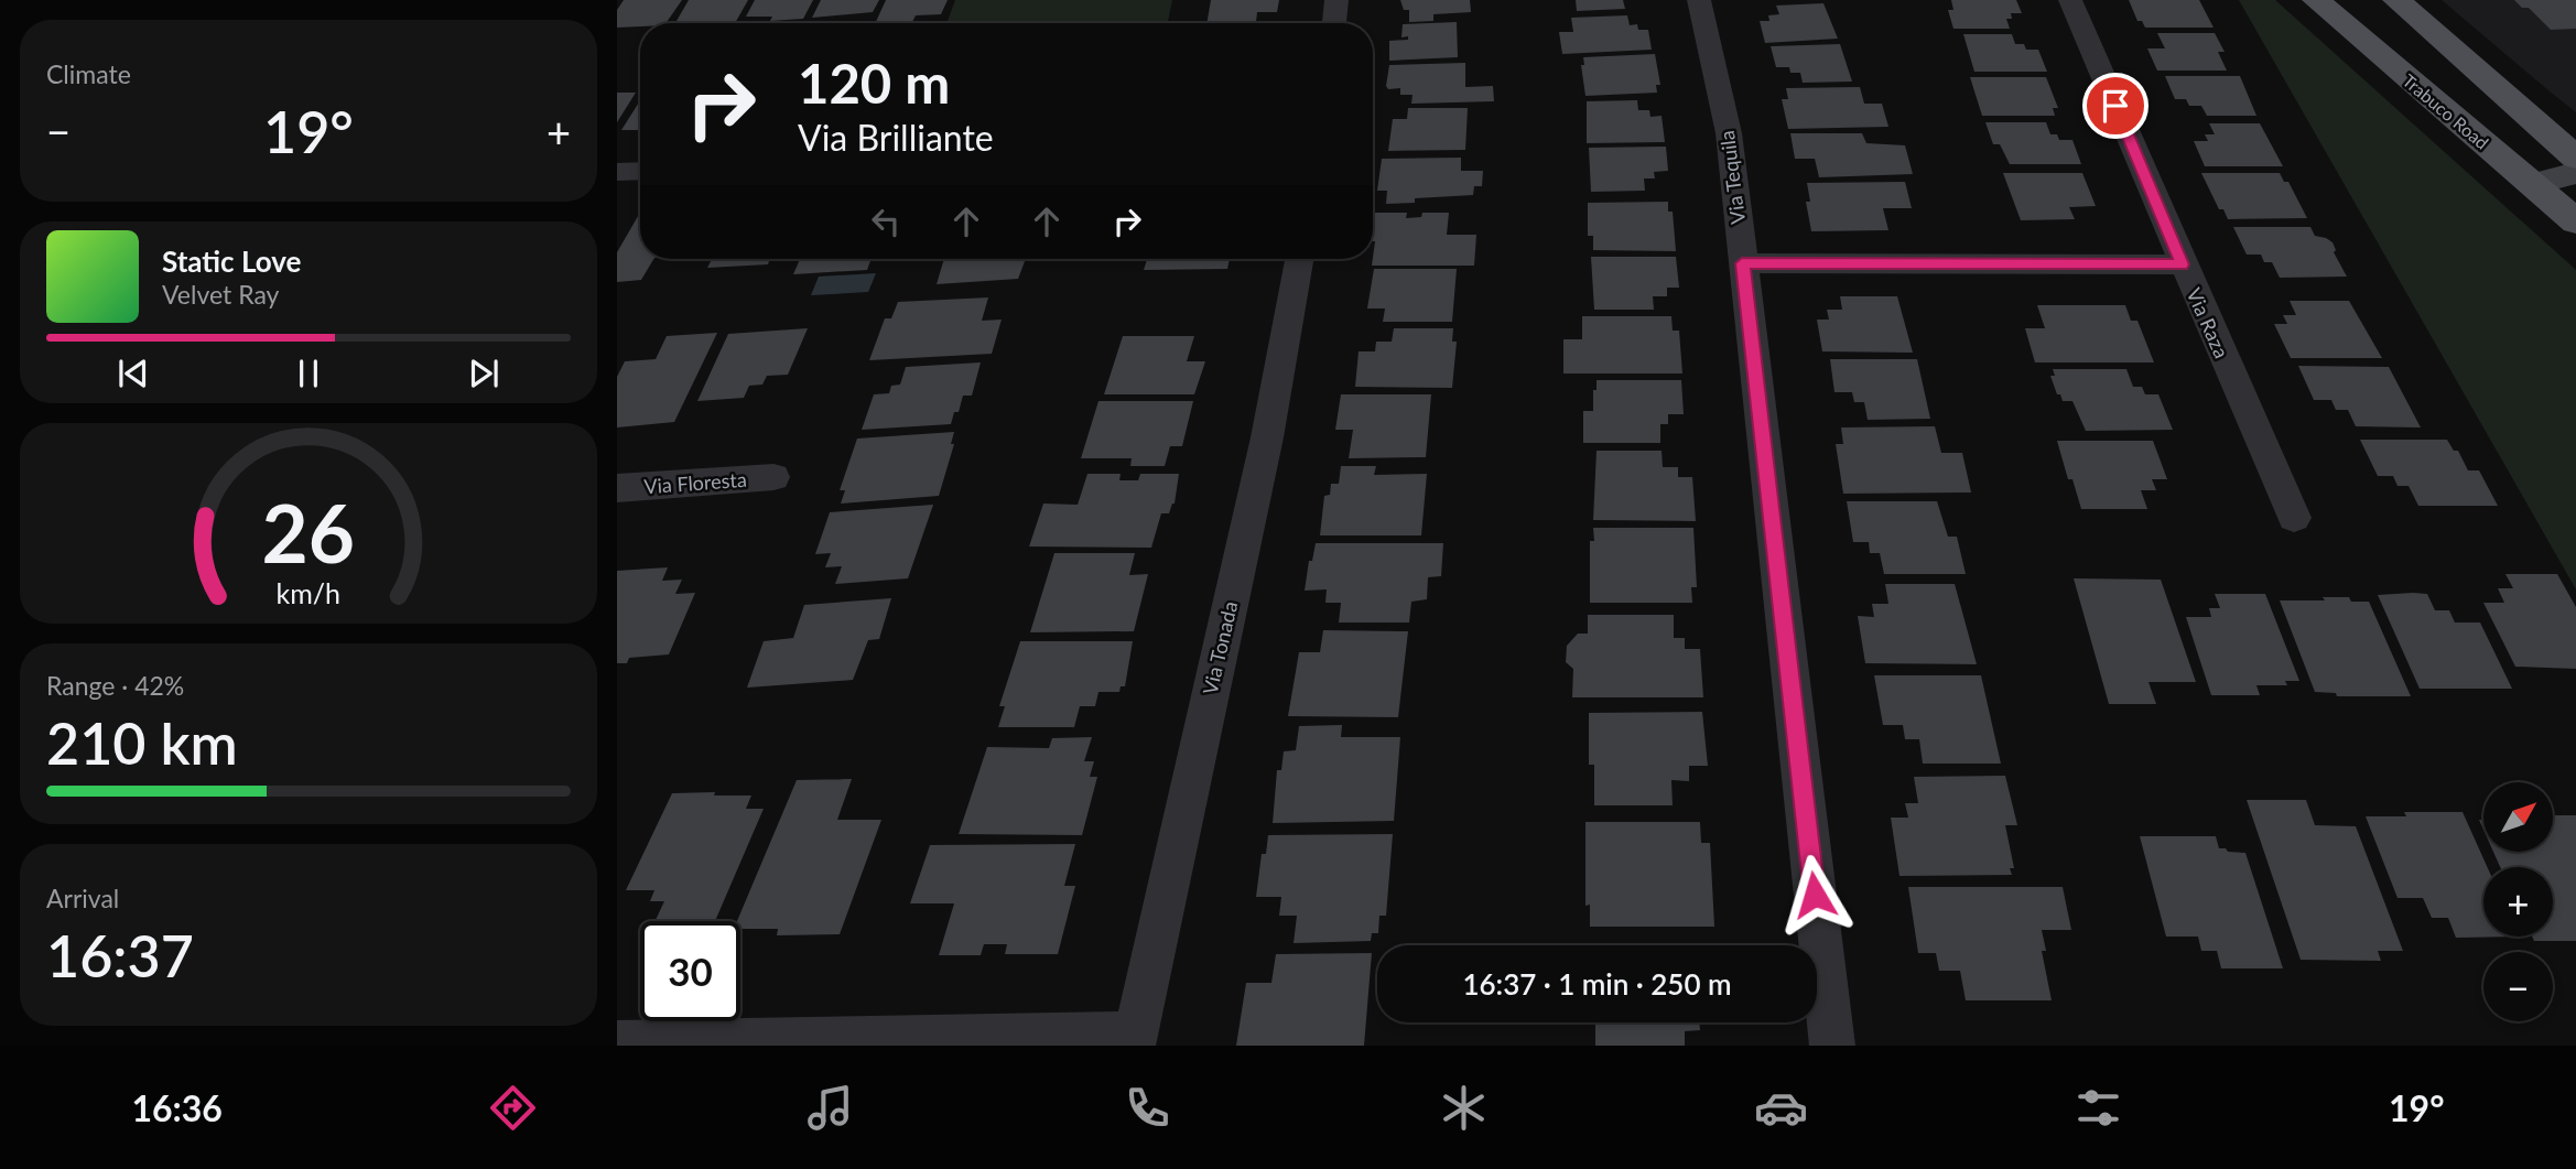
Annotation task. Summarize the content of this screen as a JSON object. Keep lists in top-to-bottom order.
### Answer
{
  "streets": {
    "main road": ["Trabuco Road"],
    "street": [
      "Via Tequila",
      "Via Raza",
      "Via Floresta",
      "Via Tonada"
    ]
  },
  "north": "top right",
  "page": {
    "tile": [
      "Climate",
      ["Range · 42%", "210 km"],
      ["Arrival", "16:37"]
    ],
    "turn": ["120 m", "Via Brilliante"],
    "heat": ["−", "19°", "+"],
    "song": ["Static Love", "Velvet Ray"],
    "map_buttons": ["+", "−"],
    "limit": "30",
    "trip": "16:37 · 1 min · 250 m",
    "tabs": ["16:36", "19°"],
    "gauge": ["26", "km/h"]
  }
}
